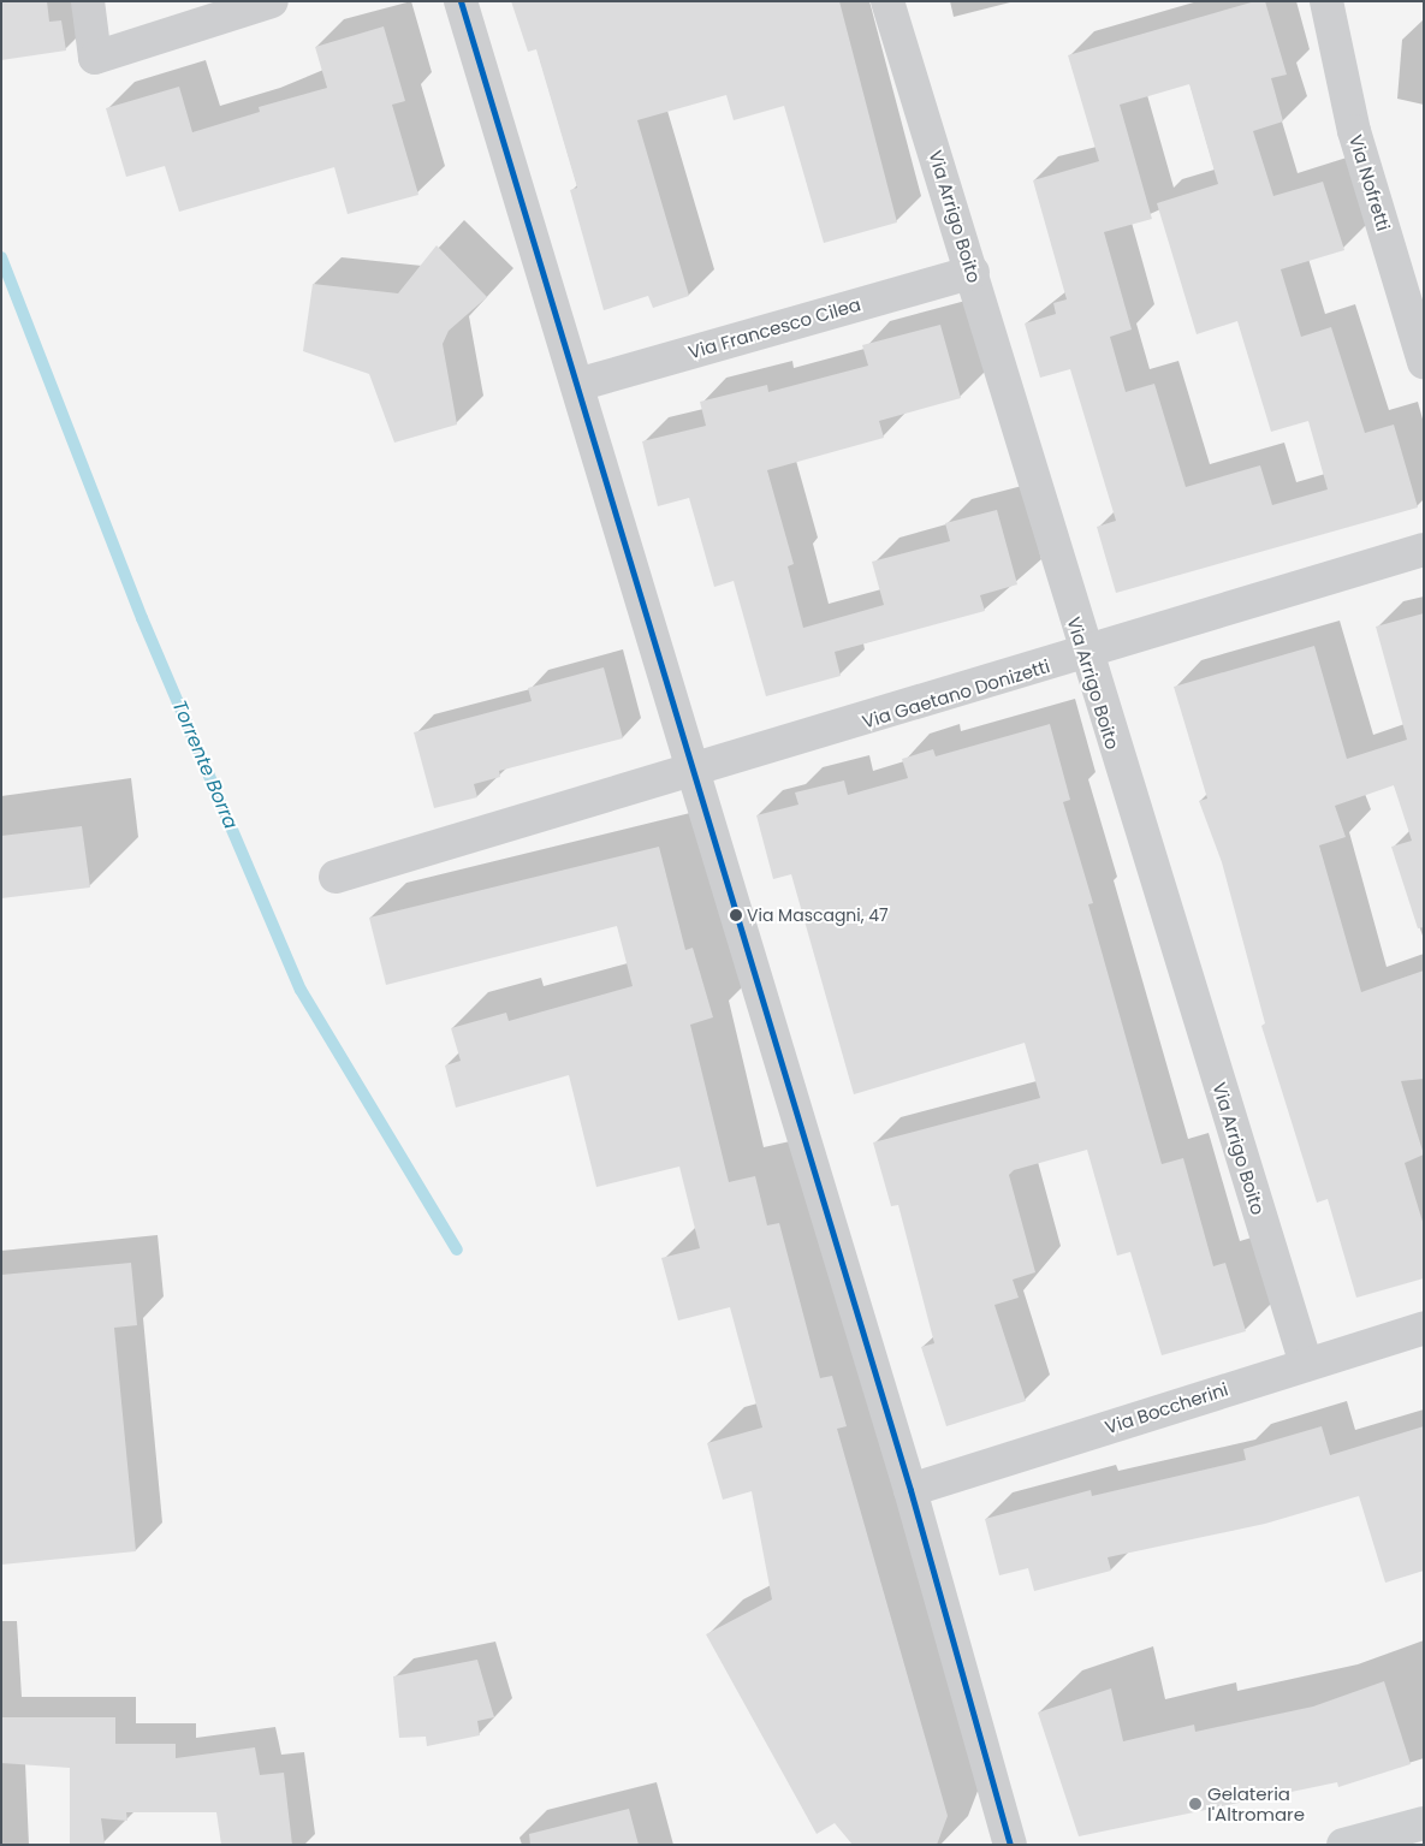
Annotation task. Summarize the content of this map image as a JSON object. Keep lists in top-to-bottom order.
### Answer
{
  "streets": {
    "street": [
      "Via Nofretti",
      "Via Arrigo Boito",
      "Via Francesco Cilea",
      "Via Gaetano Donizetti",
      "Via Boccherini"
    ]
  },
  "crossings": [
    ["Via Arrigo Boito", "Via Francesco Cilea"],
    ["Via Arrigo Boito", "Via Gaetano Donizetti"],
    ["Via Arrigo Boito", "Via Boccherini"]
  ],
  "water": ["Torrente Borra"],
  "places": ["Via Mascagni, 47", "Gelateria l'Altromare"]
}
